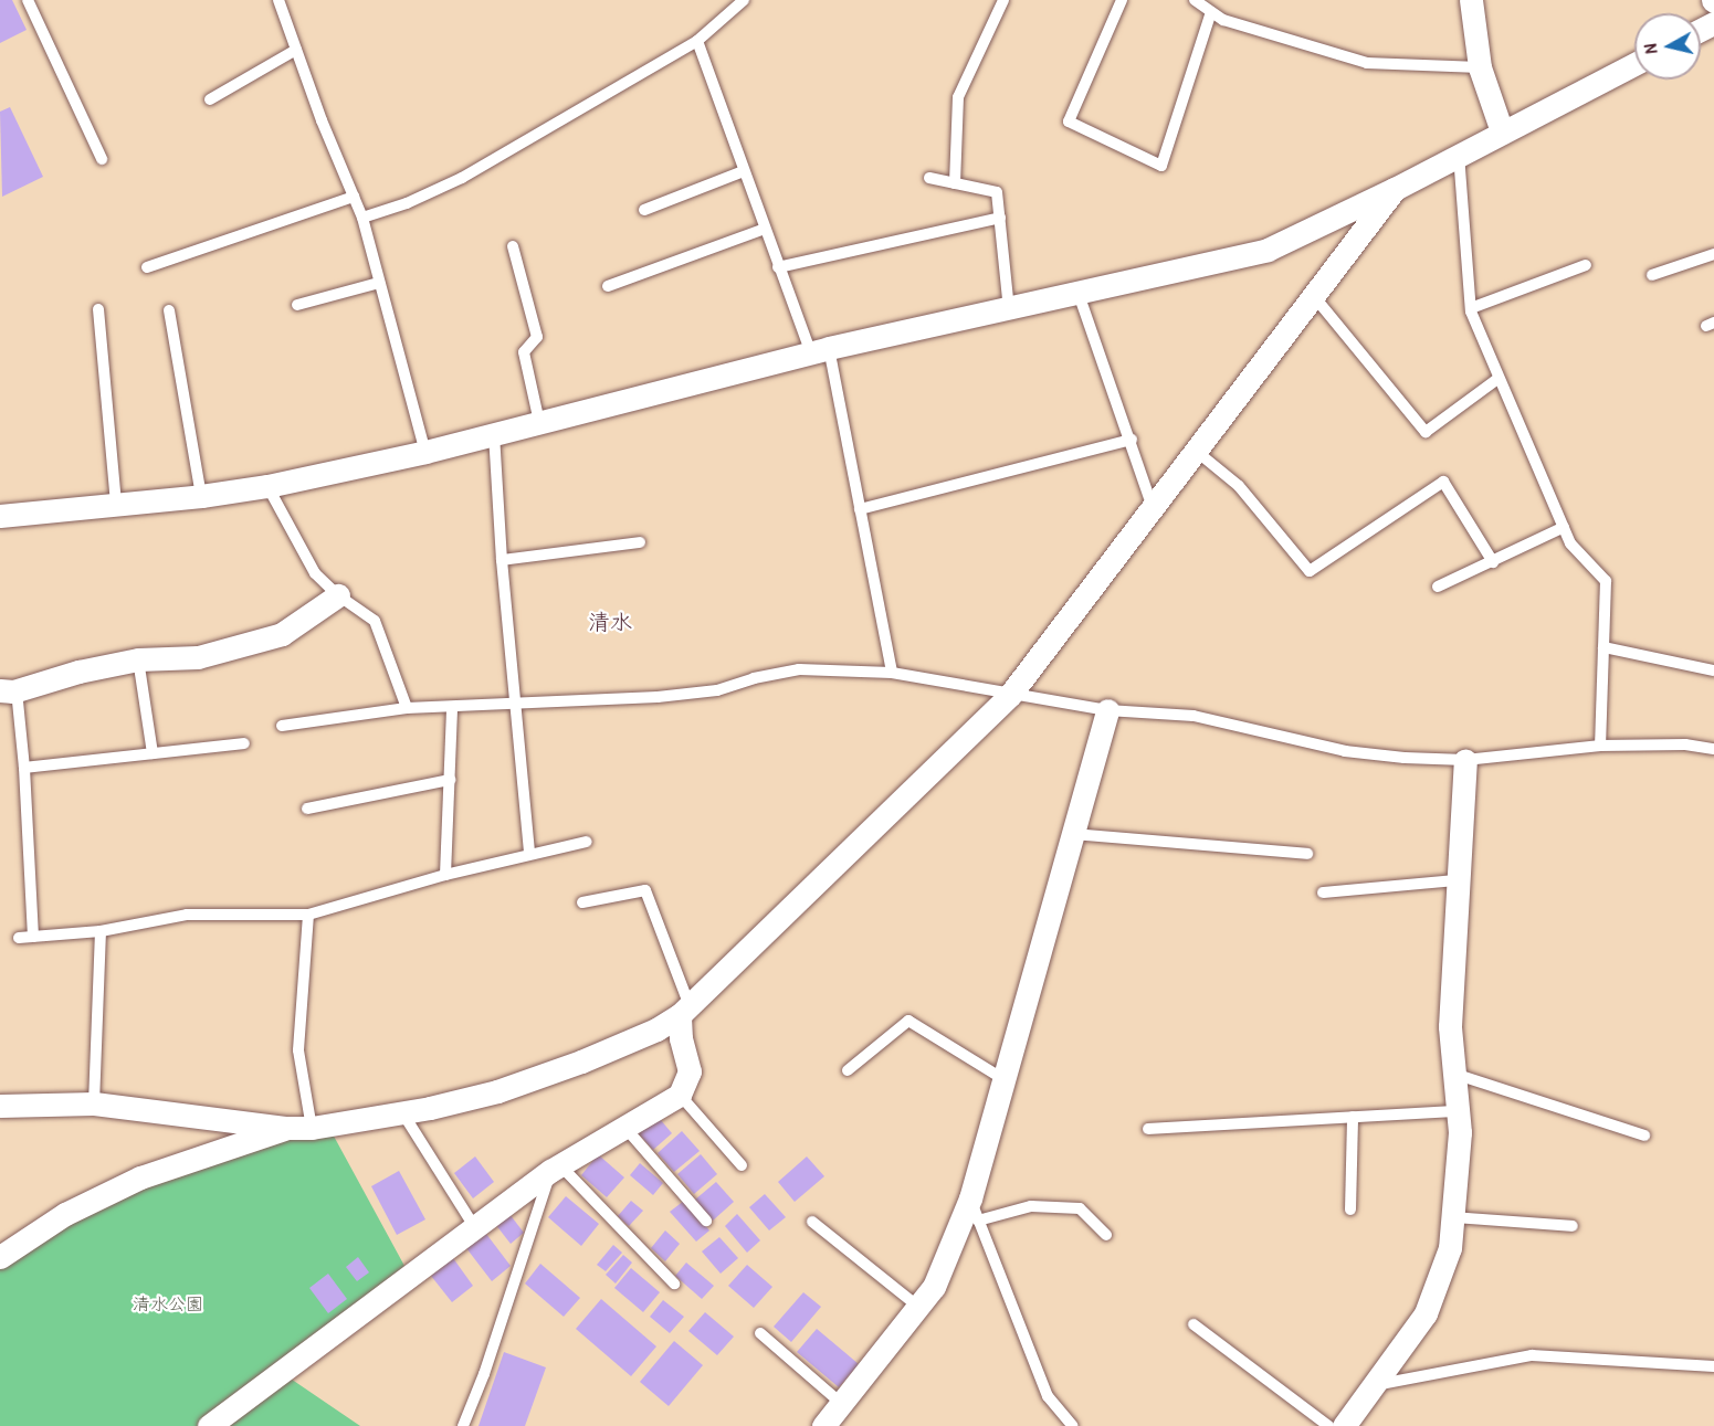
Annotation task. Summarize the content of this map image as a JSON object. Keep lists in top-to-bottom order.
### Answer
{
  "districts": ["清水"],
  "parks": ["清水公園"],
  "north": "left"
}
